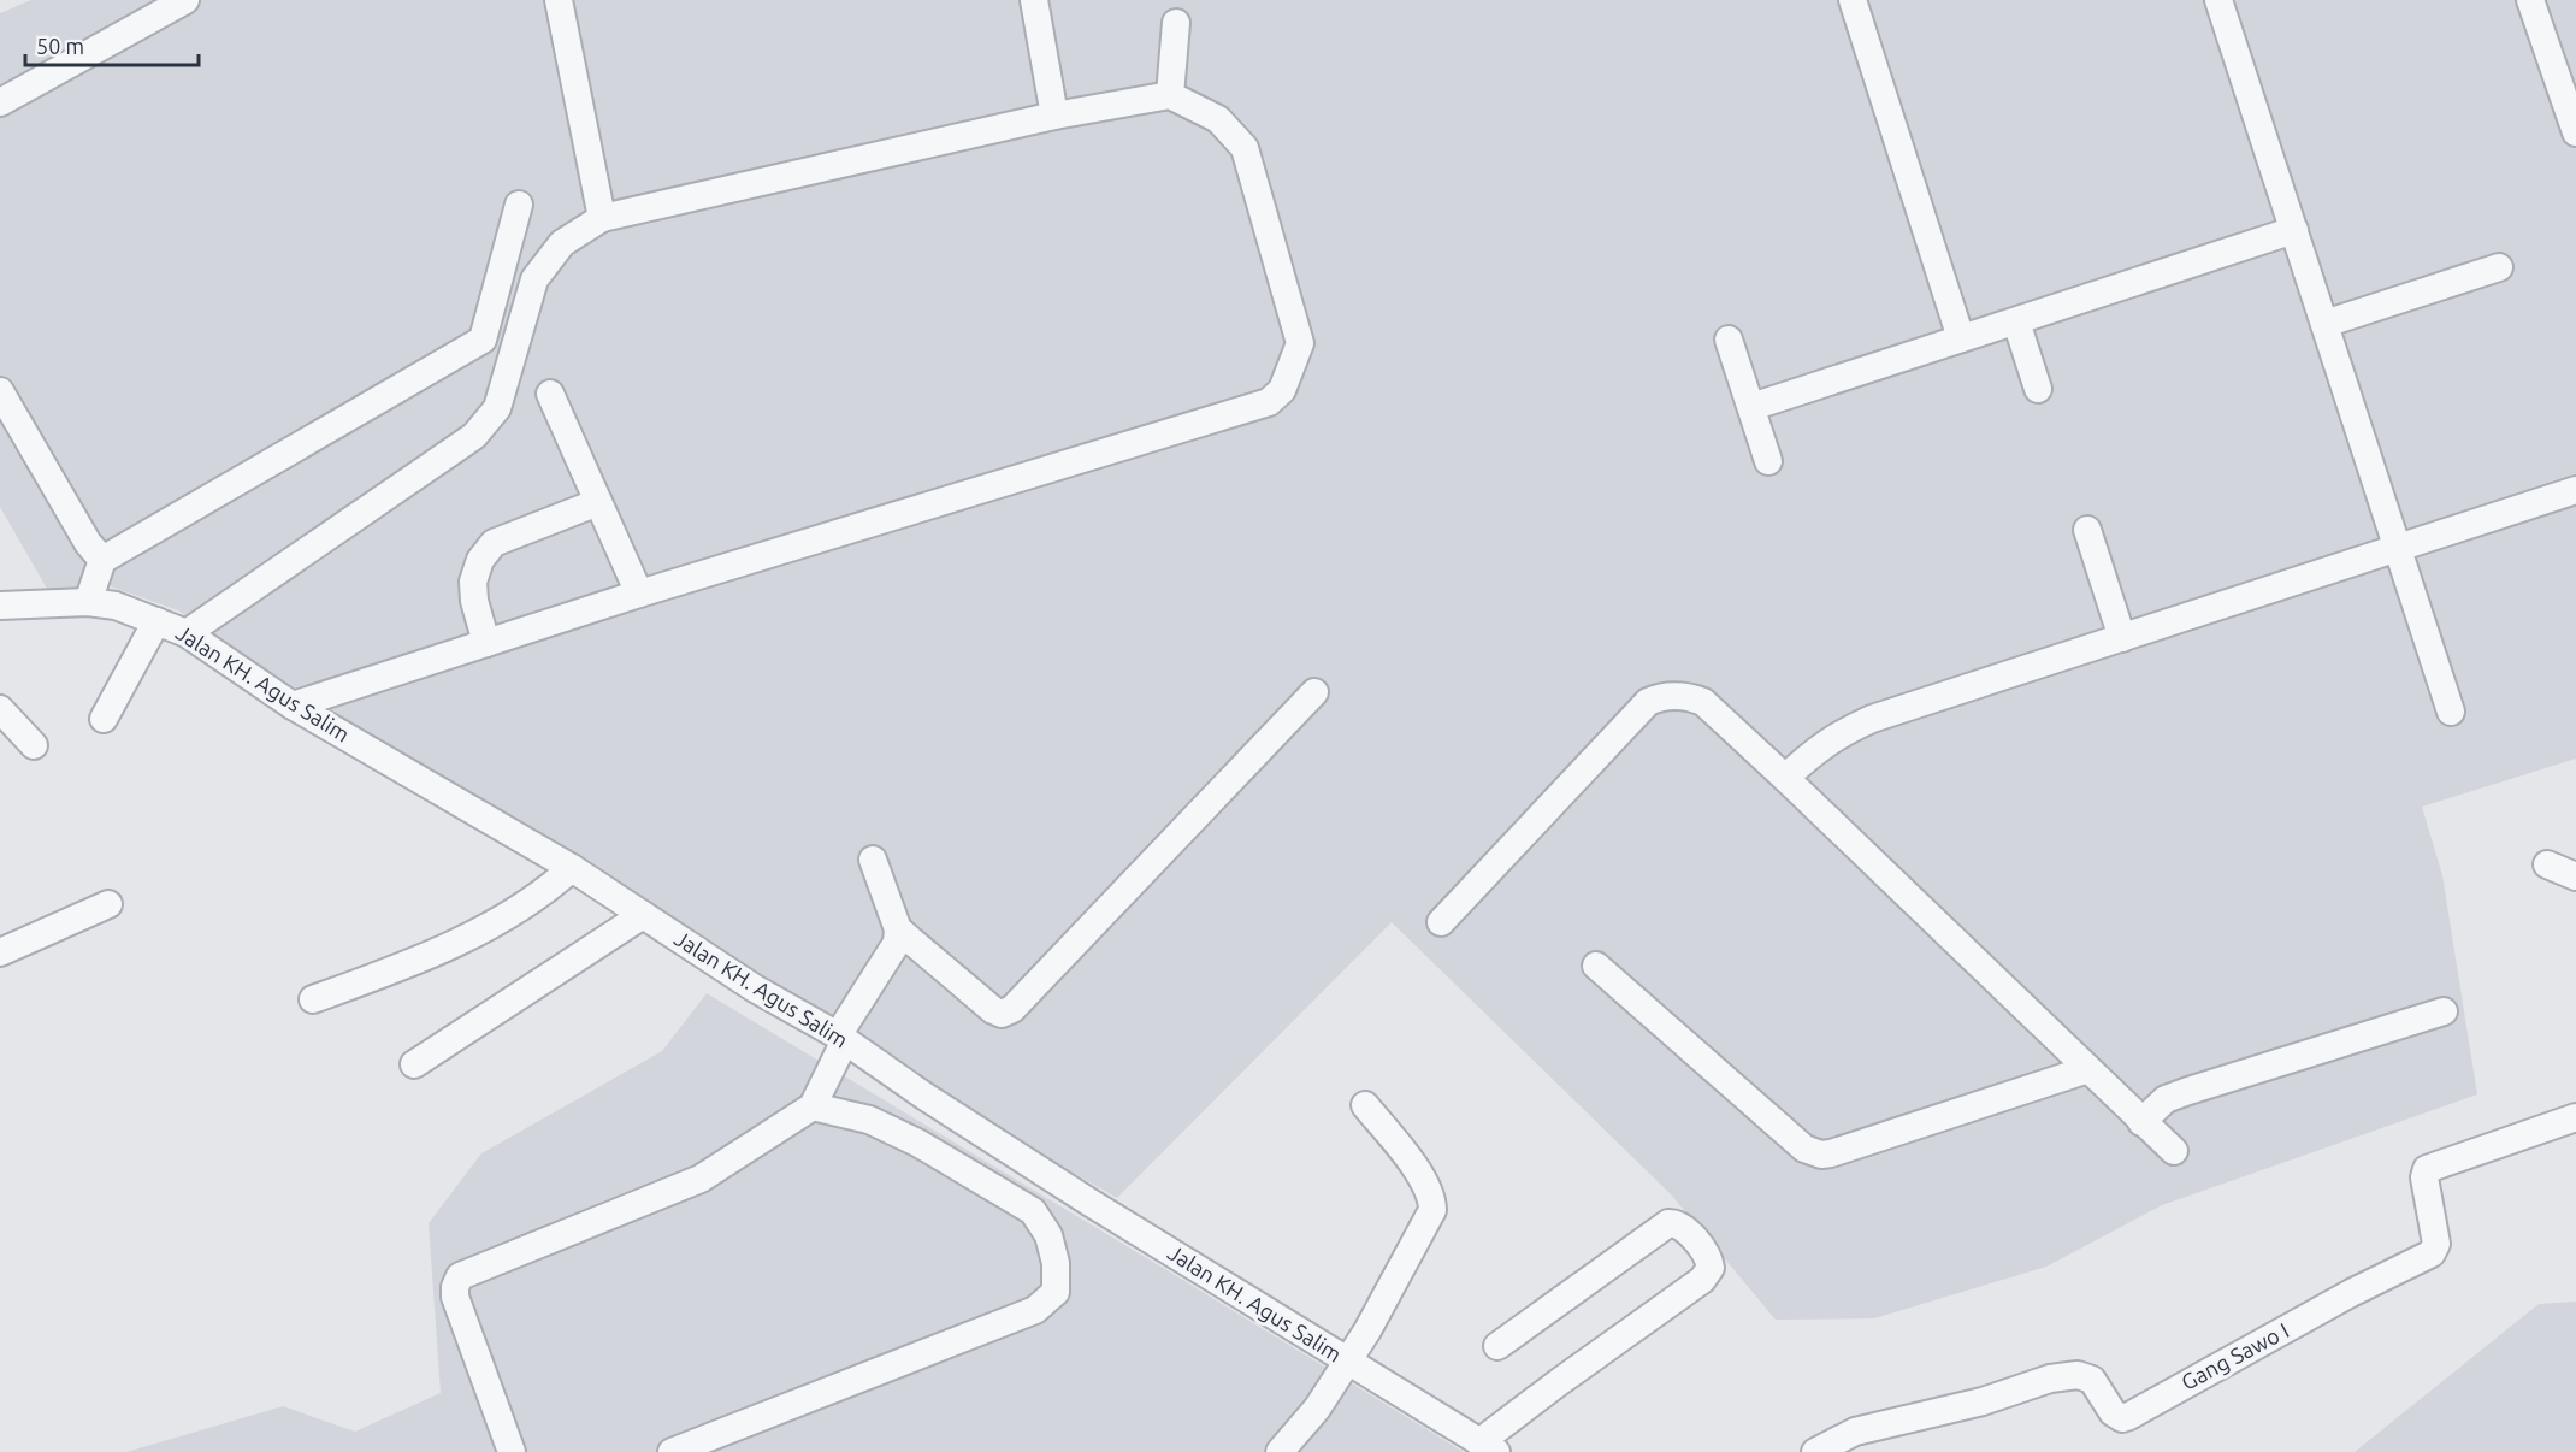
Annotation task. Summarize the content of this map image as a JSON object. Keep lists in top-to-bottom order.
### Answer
{
  "streets": {
    "street": ["Jalan KH. Agus Salim", "Gang Sawo I"]
  },
  "scale_bar": "50 m"
}
